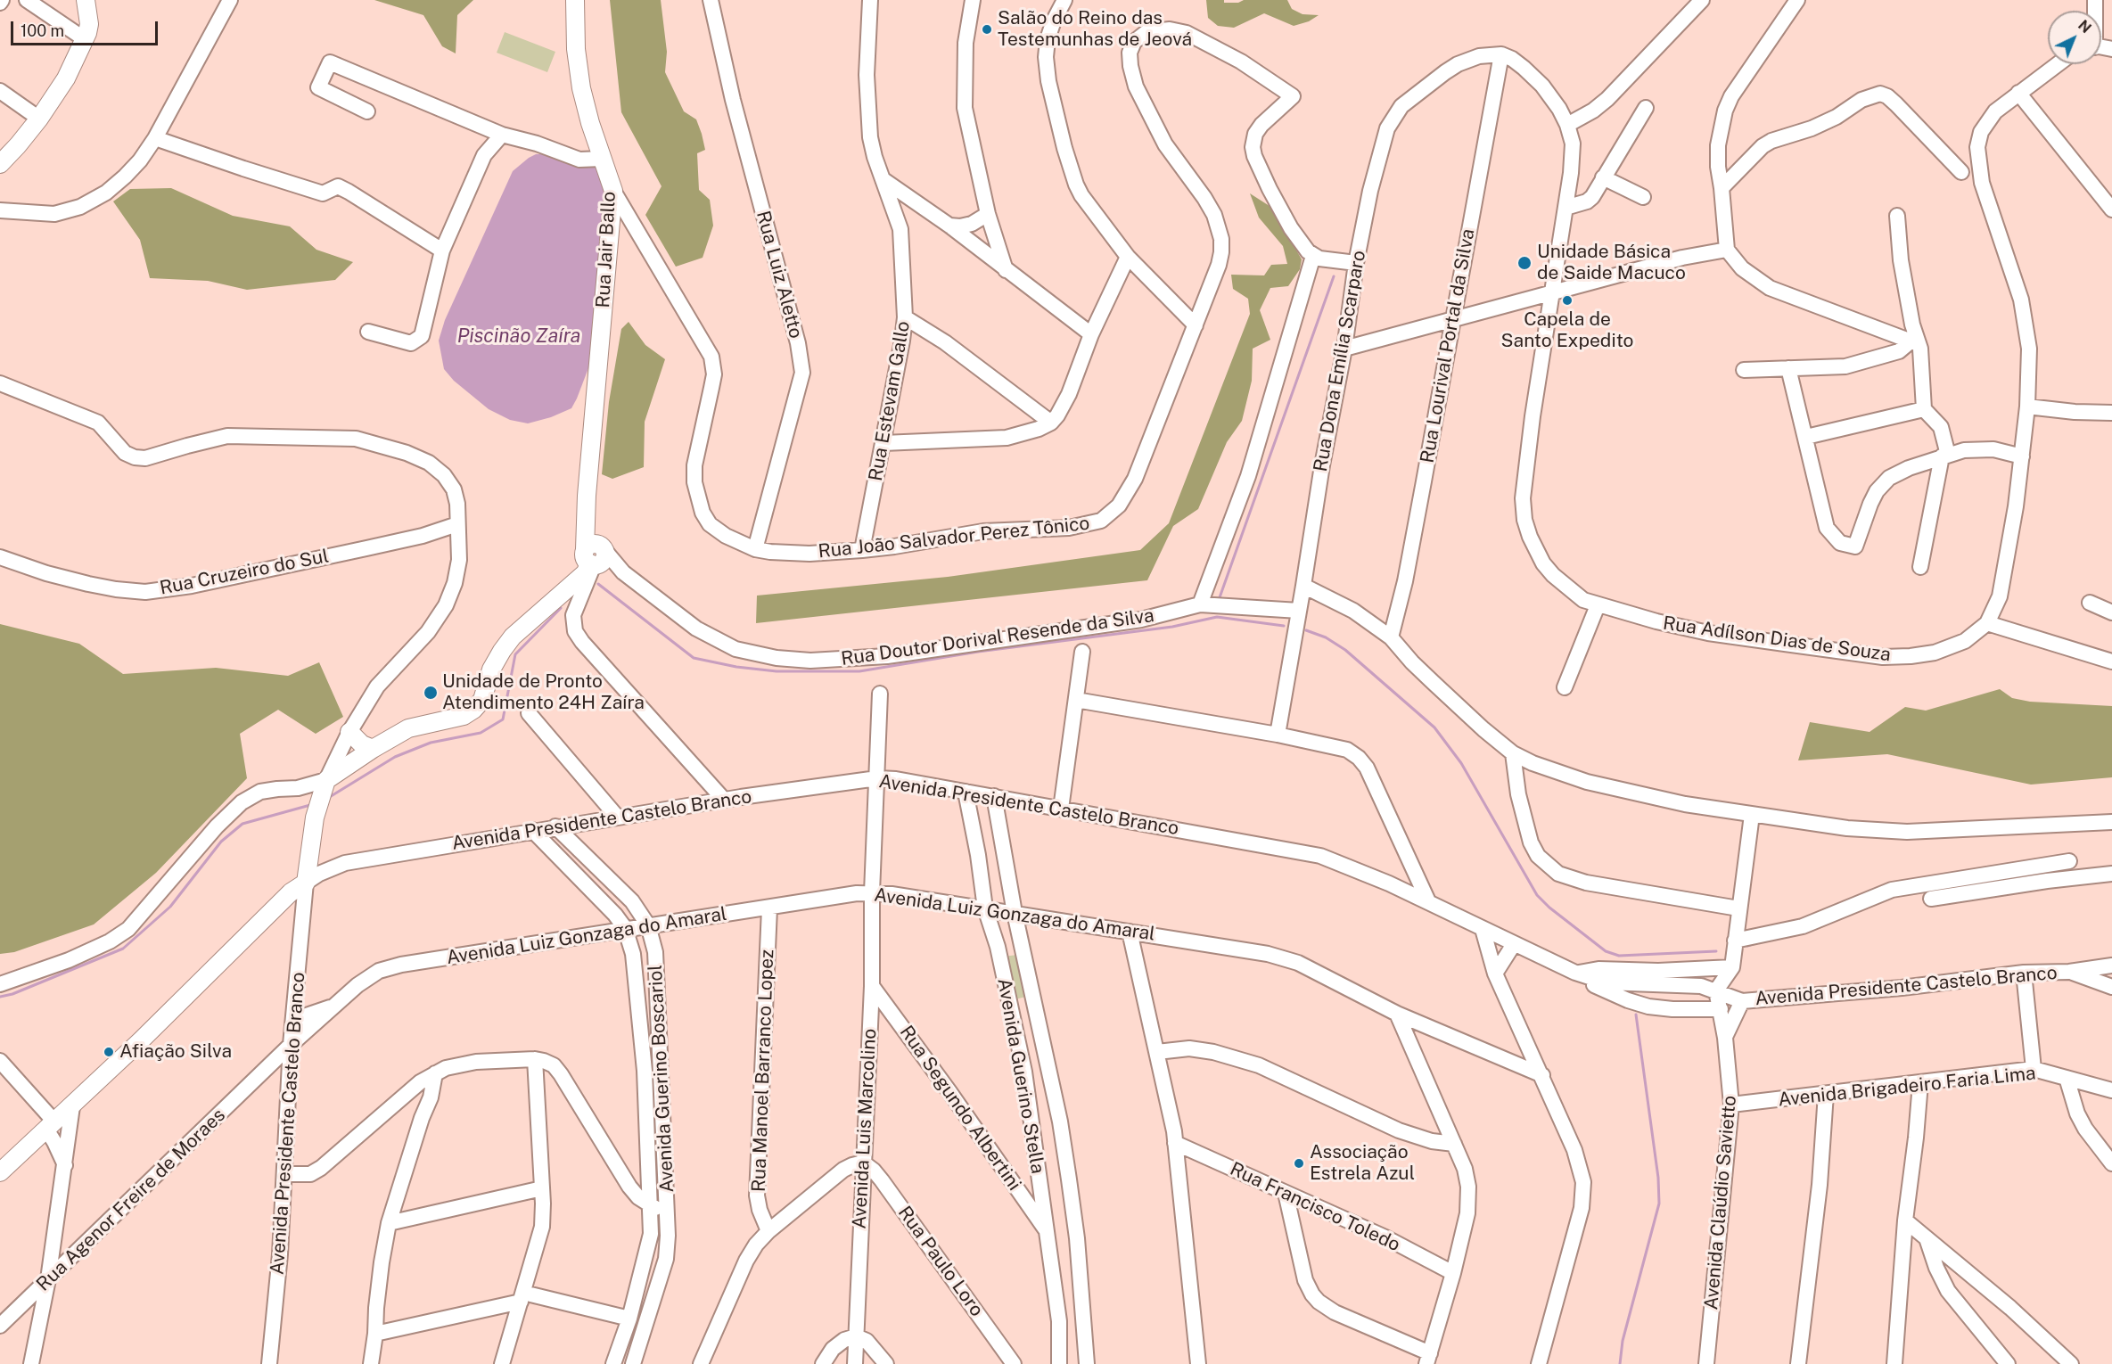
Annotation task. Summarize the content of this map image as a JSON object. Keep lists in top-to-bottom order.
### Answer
{
  "streets": {
    "main road": ["Rua Jair Ballo", "Avenida Presidente Castelo Branco"],
    "street": [
      "Rua Luiz Aletto",
      "Rua Lourival Portal da Silva",
      "Rua Dona Emília Scarparo",
      "Rua Estevam Gallo",
      "Rua João Salvador Perez Tônico",
      "Rua Cruzeiro do Sul",
      "Rua Doutor Dorival Resende da Silva",
      "Rua Adílson Dias de Souza",
      "Avenida Luiz Gonzaga do Amaral",
      "Rua Manoel Barranco Lopez",
      "Avenida Guerino Stella",
      "Avenida Guerino Boscariol",
      "Avenida Brigadeiro Faria Lima",
      "Rua Segundo Albertini",
      "Avenida Luis Marcolino",
      "Rua Agenor Freire de Moraes",
      "Avenida Claúdio Savietto",
      "Rua Francisco Toledo",
      "Rua Paulo Loro"
    ]
  },
  "crossings": [
    ["Rua Jair Ballo", "Rua João Salvador Perez Tônico"],
    ["Rua Jair Ballo", "Rua Doutor Dorival Resende da Silva"],
    ["Rua Luiz Aletto", "Rua João Salvador Perez Tônico"],
    ["Rua Lourival Portal da Silva", "Rua Dona Emília Scarparo"],
    ["Rua Lourival Portal da Silva", "Rua Adílson Dias de Souza"],
    ["Rua Dona Emília Scarparo", "Rua Doutor Dorival Resende da Silva"],
    ["Rua Dona Emília Scarparo", "Rua Adílson Dias de Souza"],
    ["Rua Estevam Gallo", "Rua João Salvador Perez Tônico"],
    ["Avenida Presidente Castelo Branco", "Avenida Luiz Gonzaga do Amaral"],
    ["Avenida Presidente Castelo Branco", "Avenida Guerino Stella"],
    ["Avenida Presidente Castelo Branco", "Avenida Guerino Boscariol"],
    ["Avenida Presidente Castelo Branco", "Avenida Luis Marcolino"],
    ["Avenida Presidente Castelo Branco", "Rua Agenor Freire de Moraes"],
    ["Avenida Presidente Castelo Branco", "Avenida Claúdio Savietto"],
    ["Avenida Luiz Gonzaga do Amaral", "Rua Manoel Barranco Lopez"],
    ["Avenida Luiz Gonzaga do Amaral", "Avenida Guerino Stella"],
    ["Avenida Luiz Gonzaga do Amaral", "Avenida Guerino Boscariol"],
    ["Avenida Luiz Gonzaga do Amaral", "Avenida Luis Marcolino"],
    ["Avenida Luiz Gonzaga do Amaral", "Rua Agenor Freire de Moraes"],
    ["Avenida Guerino Stella", "Rua Segundo Albertini"],
    ["Avenida Brigadeiro Faria Lima", "Avenida Claúdio Savietto"],
    ["Rua Segundo Albertini", "Avenida Luis Marcolino"],
    ["Avenida Luis Marcolino", "Rua Paulo Loro"]
  ],
  "water": ["Piscinão Zaíra"],
  "places": [
    "Salão do Reino das Testemunhas de Jeová",
    "Unidade Básica de Saide Macuco",
    "Capela de Santo Expedito",
    "Unidade de Pronto Atendimento 24H Zaíra",
    "Afiação Silva",
    "Associação Estrela Azul"
  ],
  "scale_bar": "100 m",
  "north": "top right"
}
